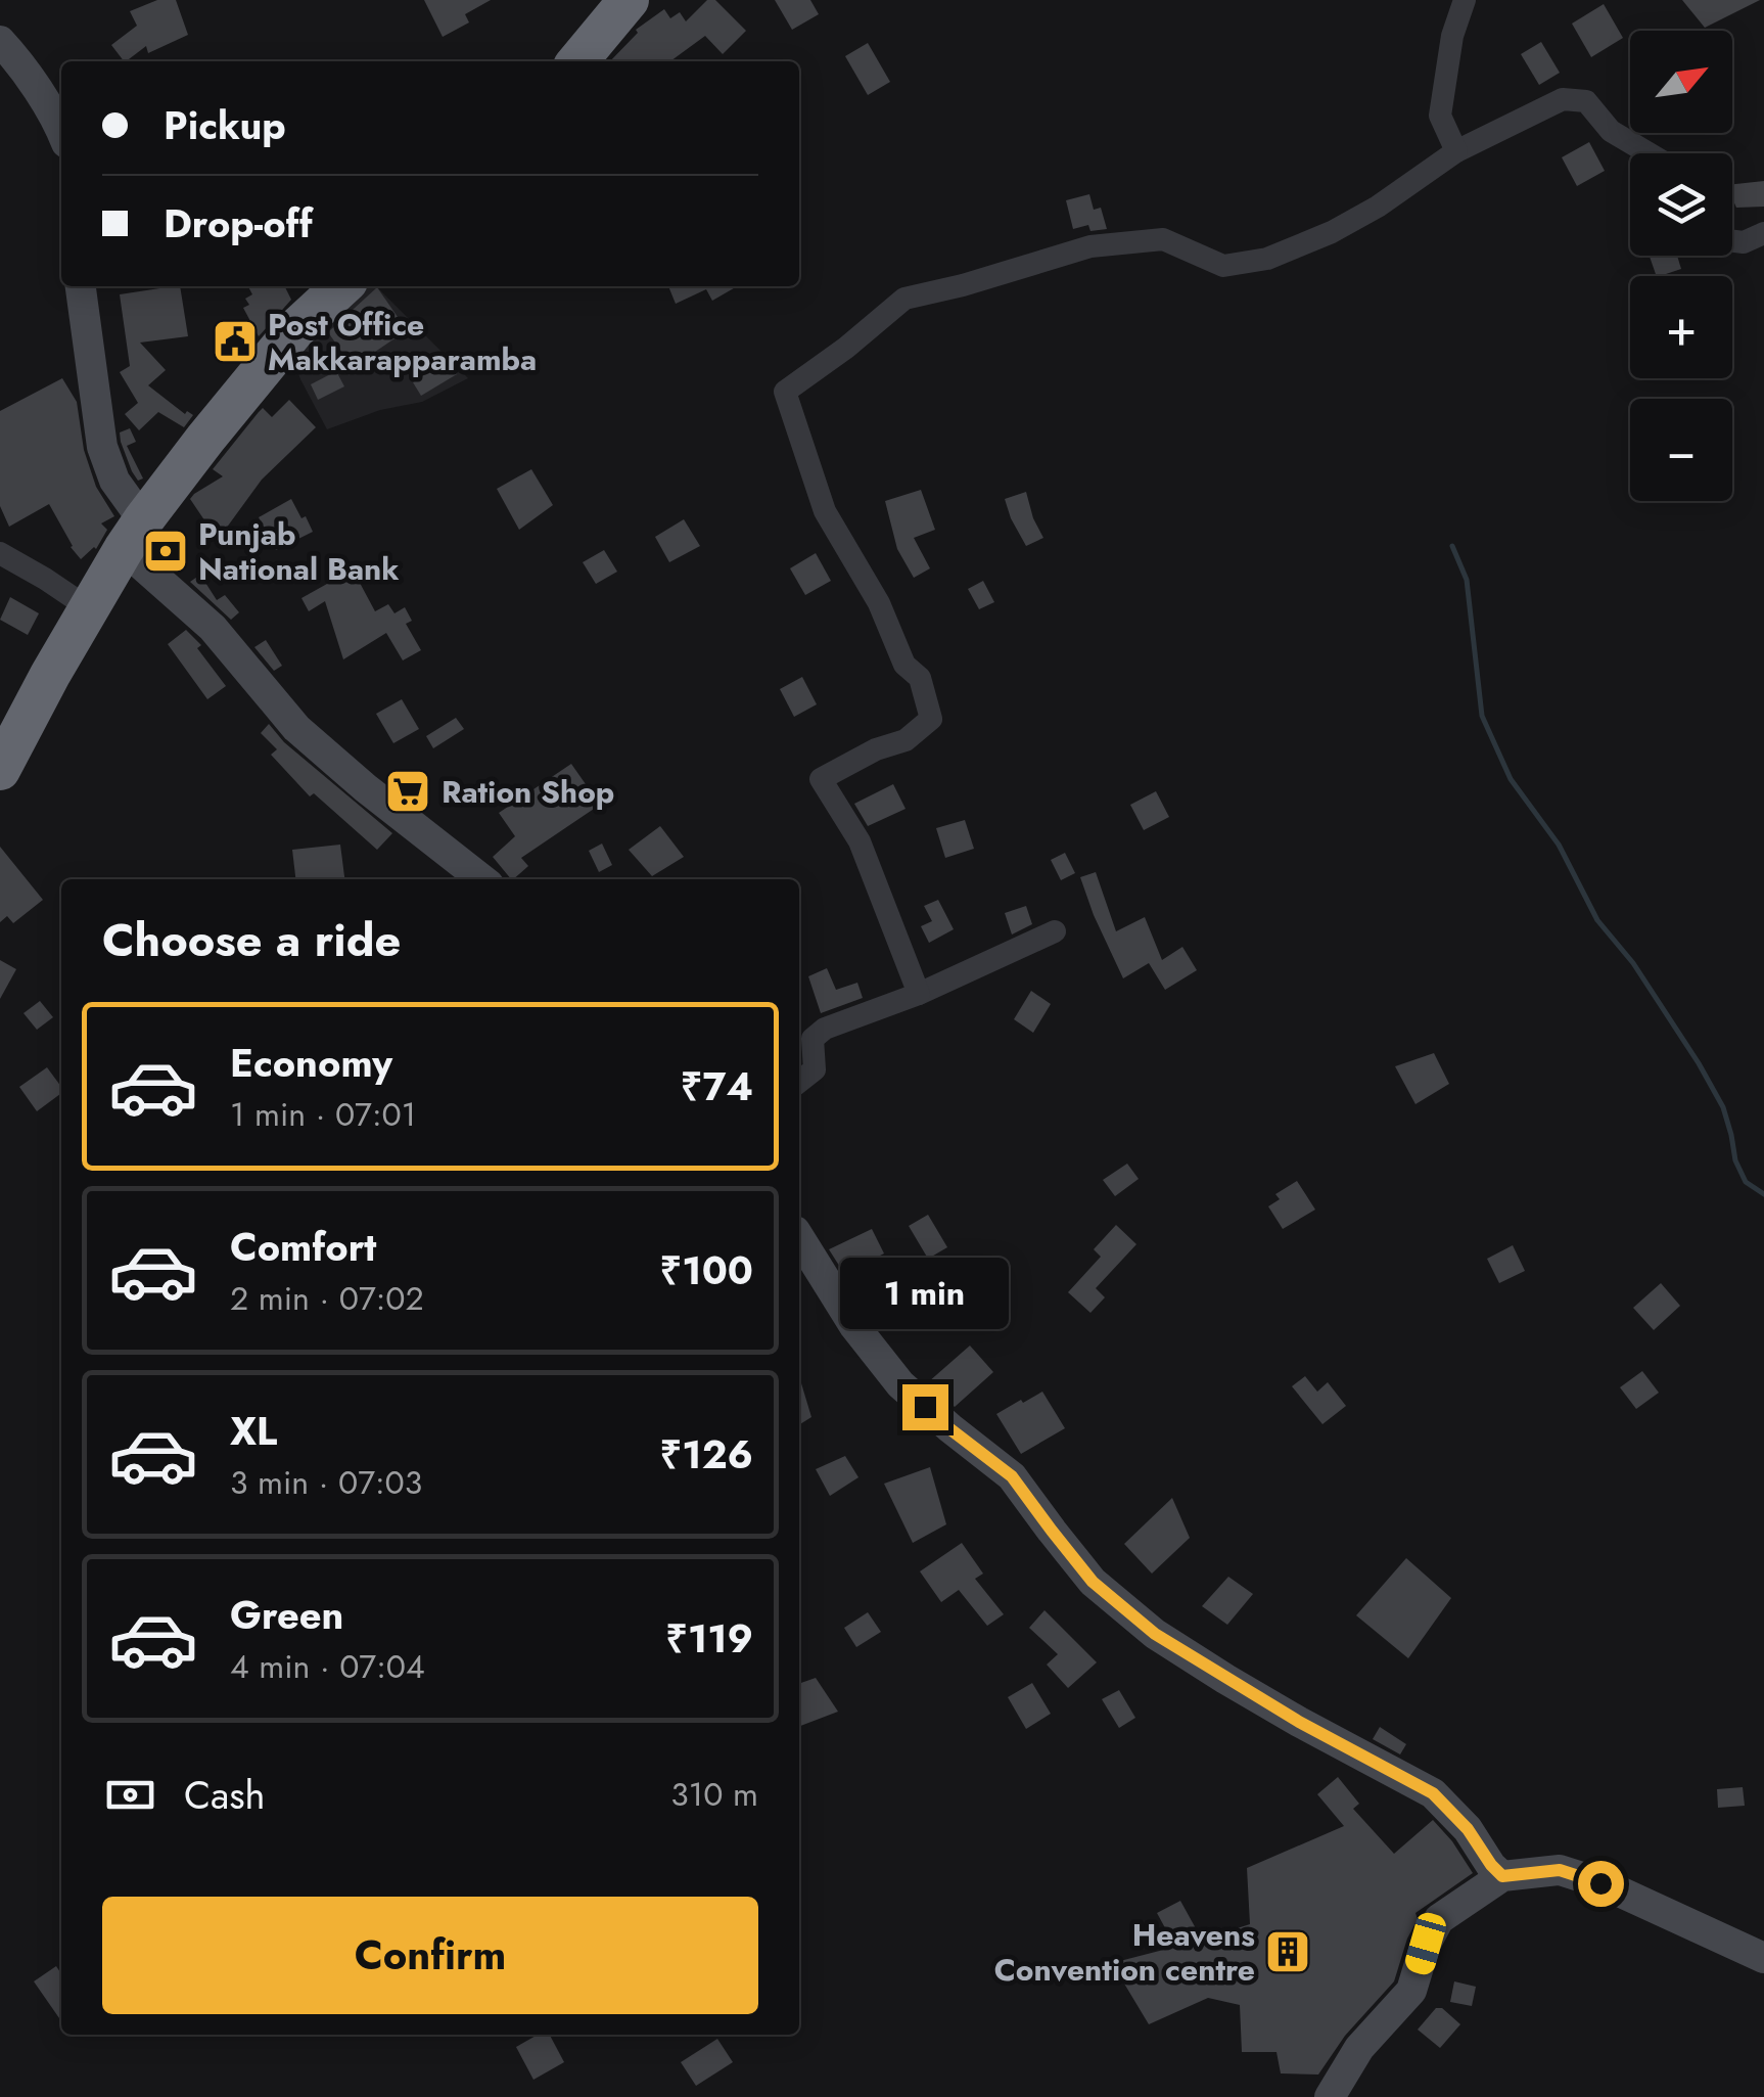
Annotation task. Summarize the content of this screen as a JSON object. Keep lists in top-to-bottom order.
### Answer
{
  "places": {
    "public building": ["Post Office Makkarapparamba"],
    "bank": ["Punjab National Bank"],
    "supermarket": ["Ration Shop"],
    "building": ["Heavens Convention centre"]
  },
  "north": "top right",
  "page": {
    "map_buttons": ["+", "−"],
    "banner": ["Pickup", "Drop-off"],
    "heading": "Choose a ride",
    "list": [
      {
        "name": "Economy",
        "note": "1 min · 07:01",
        "value": "₹74"
      },
      {
        "name": "Comfort",
        "note": "2 min · 07:02",
        "value": "₹100"
      },
      {
        "name": "XL",
        "note": "3 min · 07:03",
        "value": "₹126"
      },
      {
        "name": "Green",
        "note": "4 min · 07:04",
        "value": "₹119"
      }
    ],
    "bubble": "1 min",
    "pay": ["Cash", "310 m"],
    "buttons": "Confirm"
  }
}
